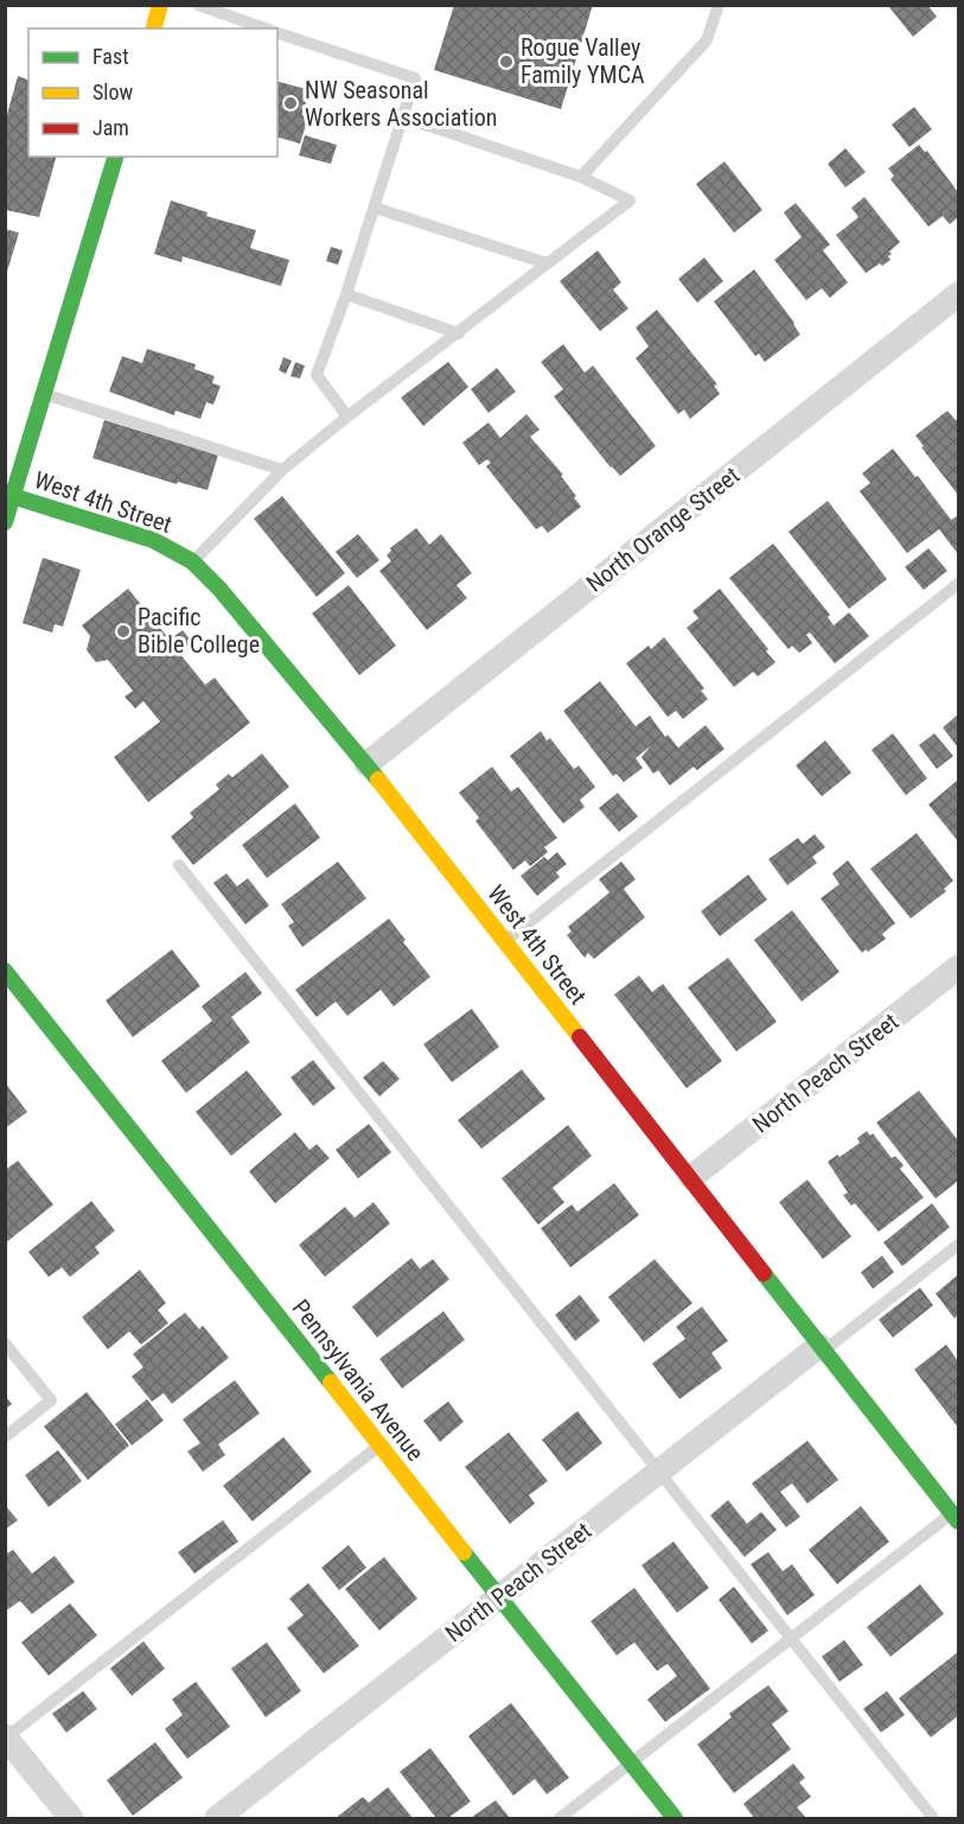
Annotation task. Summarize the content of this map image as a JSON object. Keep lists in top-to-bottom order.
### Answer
{
  "streets": {
    "street": [
      "West 4th Street",
      "North Orange Street",
      "North Peach Street",
      "Pennsylvania Avenue"
    ]
  },
  "crossings": [
    ["West 4th Street", "North Orange Street"],
    ["West 4th Street", "North Peach Street"],
    ["North Peach Street", "Pennsylvania Avenue"]
  ],
  "places": ["Rogue Valley Family YMCA", "NW Seasonal Workers Association", "Pacific Bible College"],
  "legend": ["Fast", "Slow", "Jam"]
}
